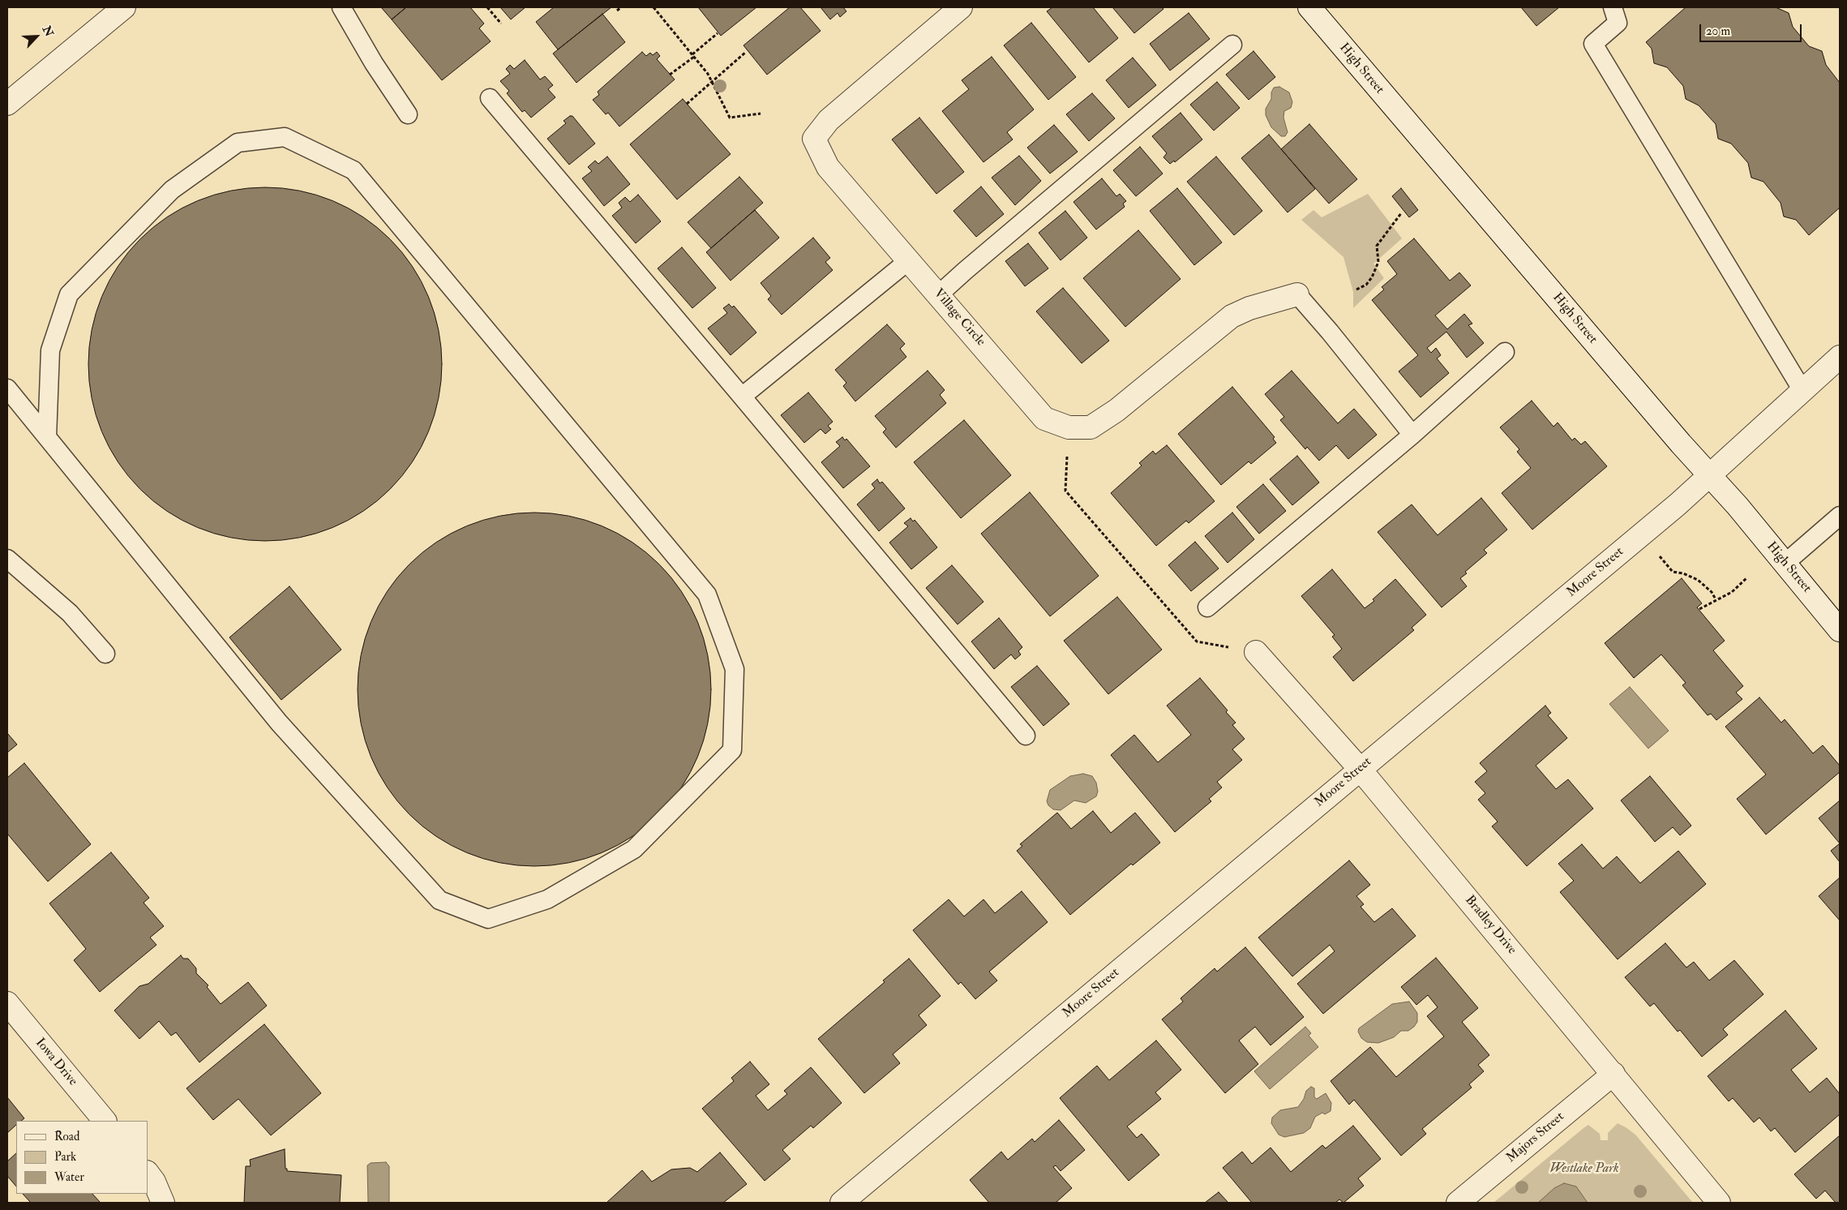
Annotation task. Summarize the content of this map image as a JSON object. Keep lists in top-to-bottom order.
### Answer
{
  "streets": {
    "street": [
      "High Street",
      "Village Circle",
      "Moore Street",
      "Bradley Drive",
      "Iowa Drive",
      "Majors Street"
    ]
  },
  "crossings": [
    ["High Street", "Moore Street"],
    ["Moore Street", "Bradley Drive"],
    ["Bradley Drive", "Majors Street"]
  ],
  "parks": ["Westlake Park"],
  "legend": ["Road", "Park", "Water"],
  "scale_bar": "20 m",
  "north": "top right"
}
